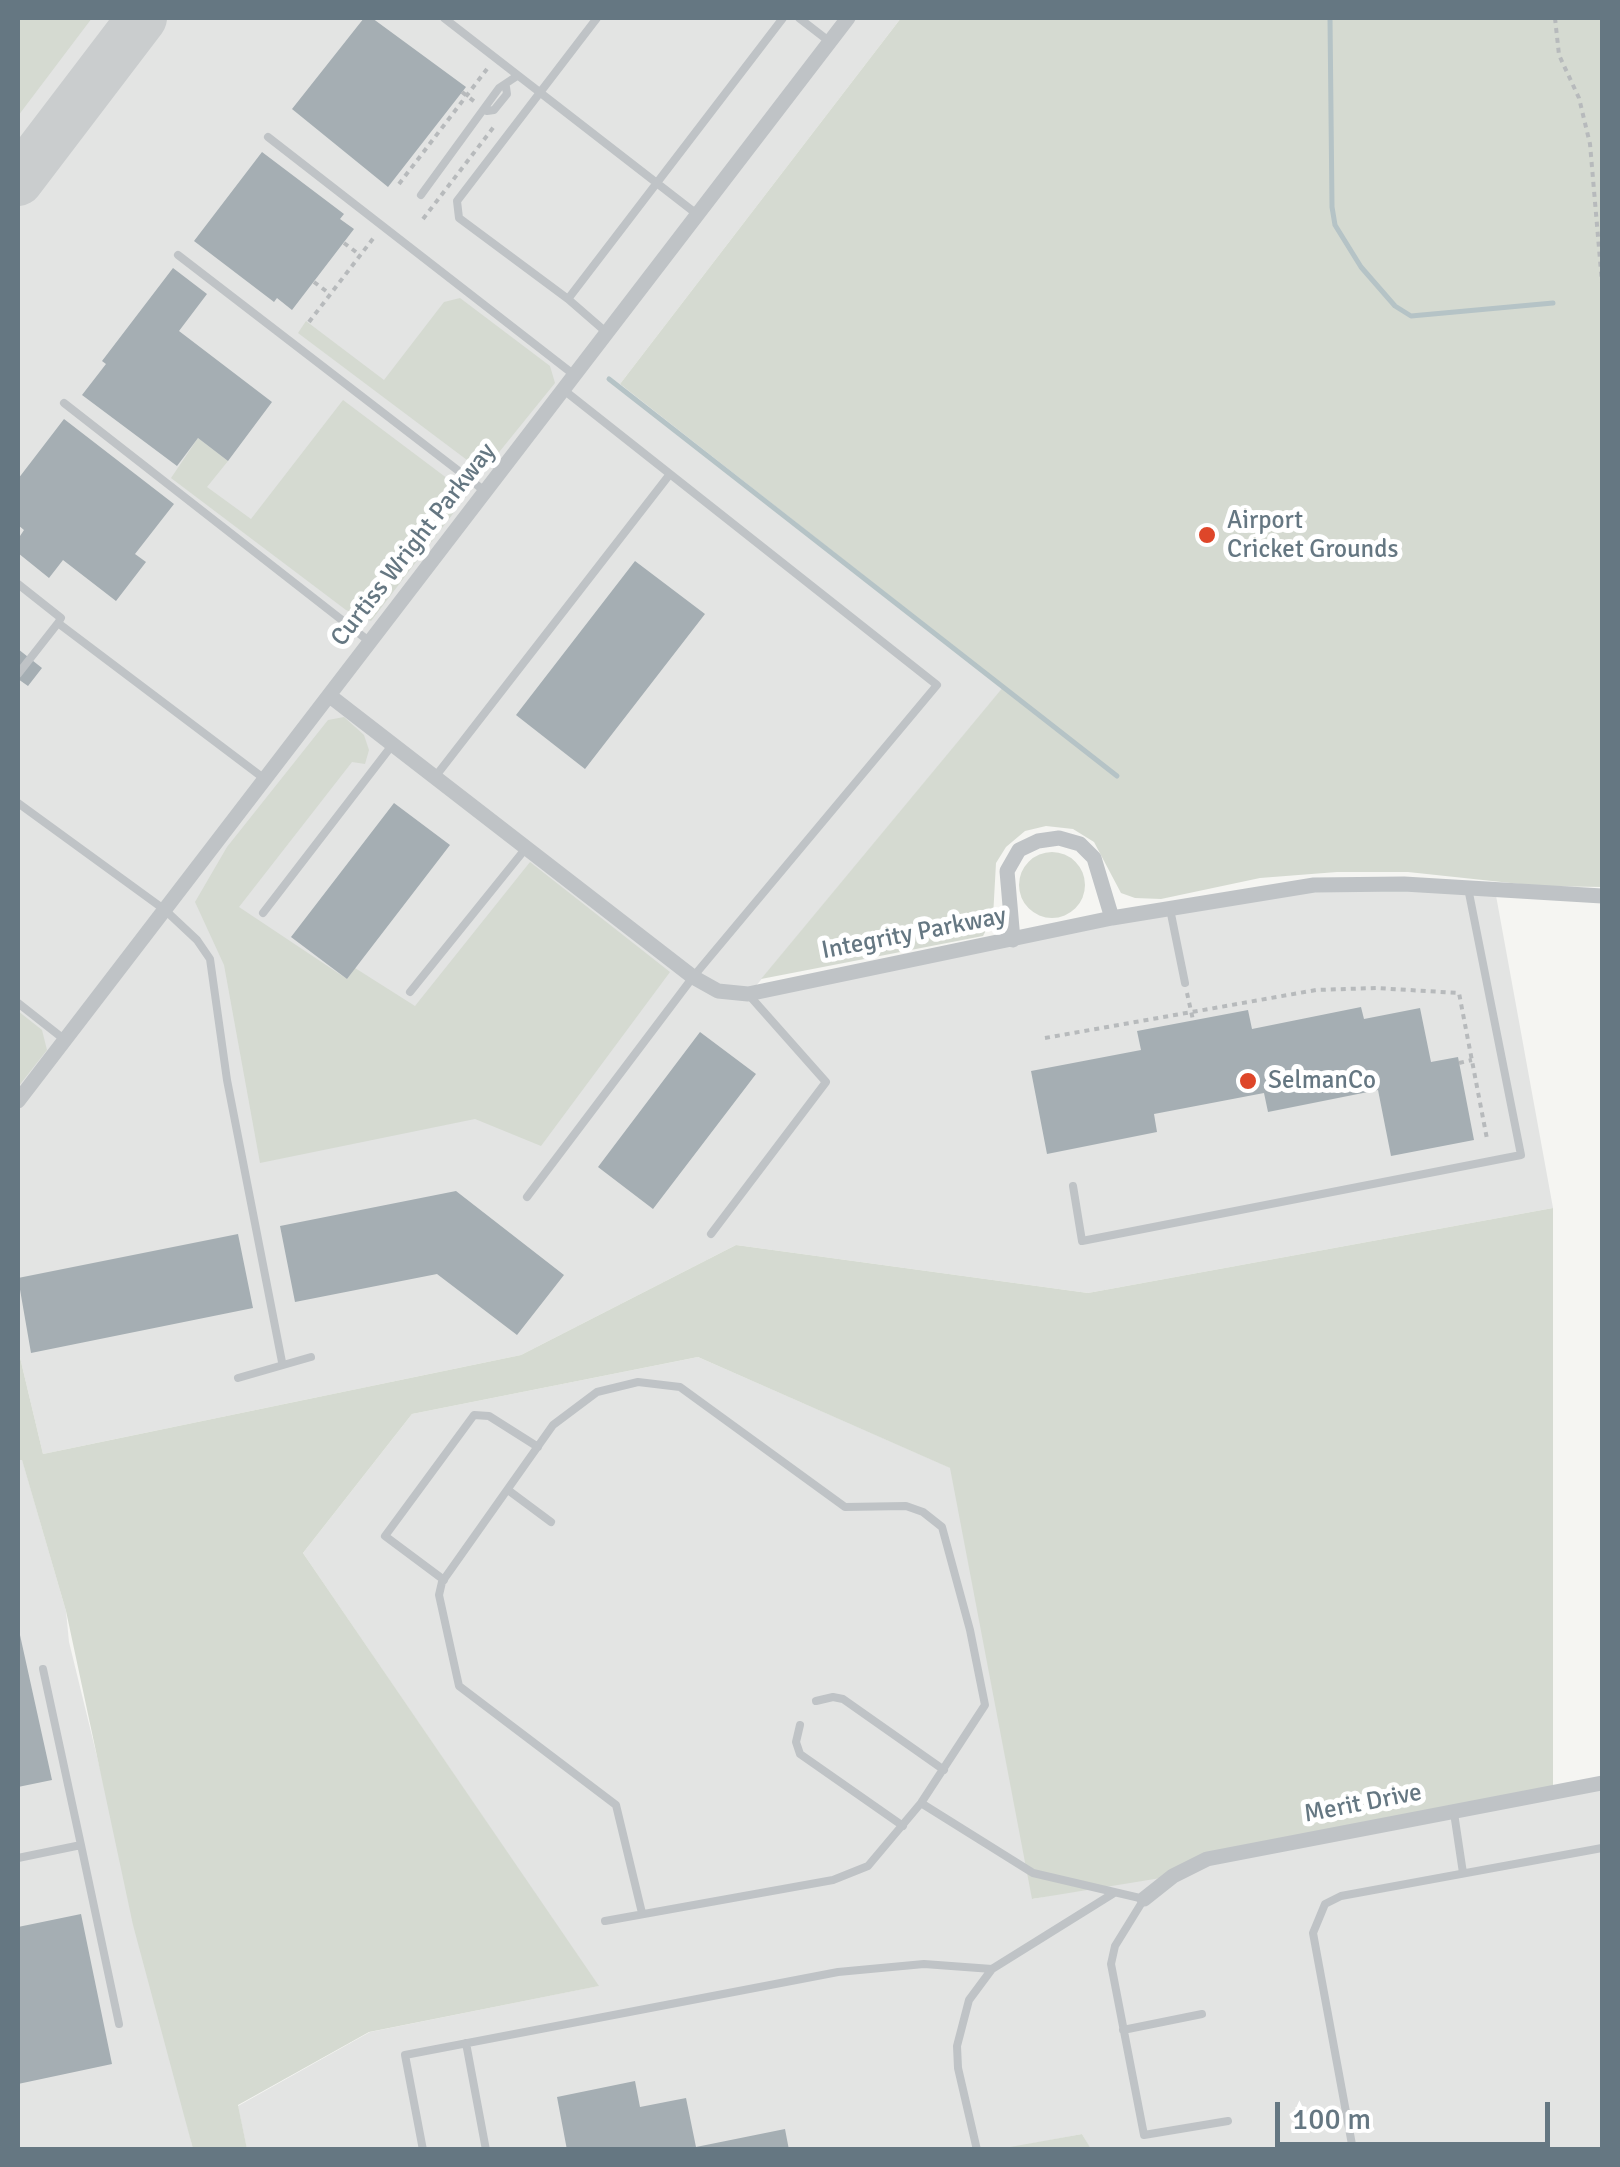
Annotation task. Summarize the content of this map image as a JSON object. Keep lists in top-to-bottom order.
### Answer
{
  "streets": {
    "street": ["Curtiss Wright Parkway", "Integrity Parkway", "Merit Drive"]
  },
  "crossings": [
    ["Curtiss Wright Parkway", "Integrity Parkway"]
  ],
  "places": ["Airport Cricket Grounds", "SelmanCo"],
  "scale_bar": "100 m"
}
